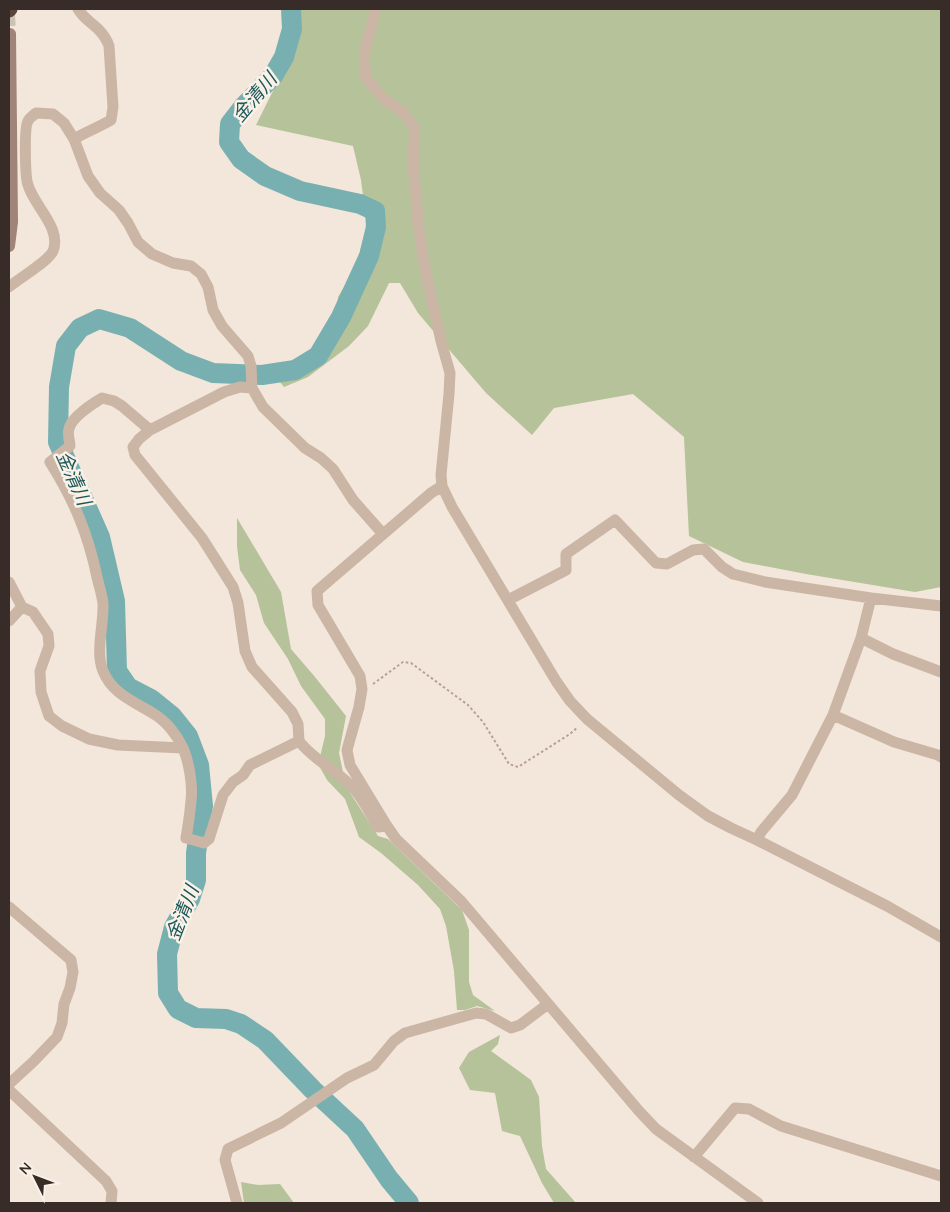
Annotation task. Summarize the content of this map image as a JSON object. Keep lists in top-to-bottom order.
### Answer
{
  "water": ["金清川"],
  "north": "top left"
}
